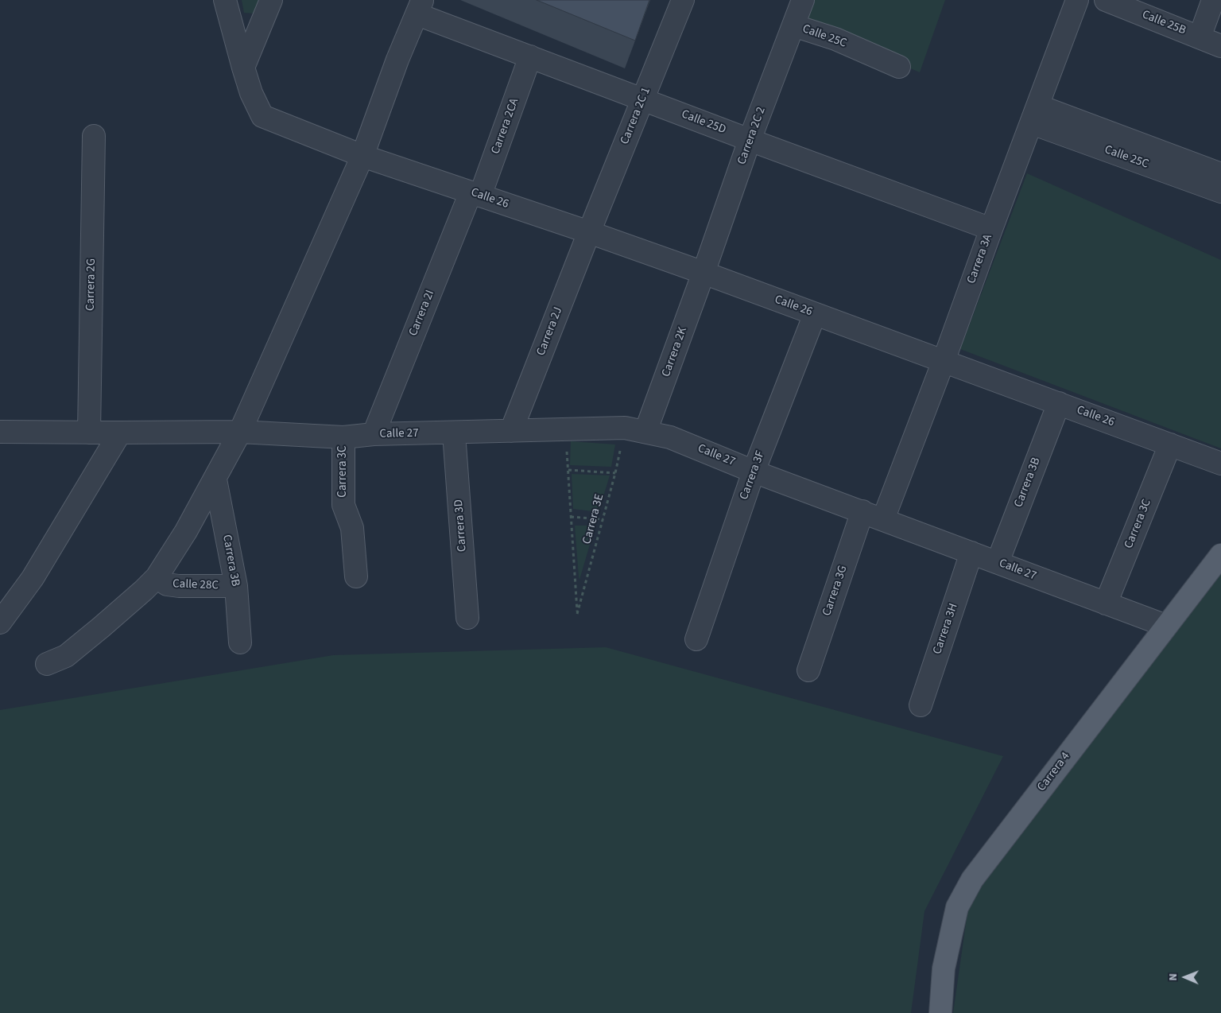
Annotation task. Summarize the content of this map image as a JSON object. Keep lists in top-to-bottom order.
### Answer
{
  "streets": {
    "main road": ["Carrera 4"],
    "street": [
      "Calle 25B",
      "Calle 25C",
      "Carrera 2C 1",
      "Calle 25D",
      "Carrera 2CA",
      "Carrera 2C 2",
      "Calle 26",
      "Carrera 3A",
      "Carrera 2G",
      "Carrera 2I",
      "Carrera 2J",
      "Carrera 2K",
      "Calle 27",
      "Carrera 3C",
      "Carrera 3F",
      "Carrera 3B",
      "Carrera 3D",
      "Calle 28C",
      "Carrera 3G",
      "Carrera 3H"
    ],
    "path": ["Carrera 3E"]
  },
  "crossings": [
    ["Calle 25C", "Carrera 2C 2"],
    ["Calle 25C", "Carrera 3A"],
    ["Carrera 2C 1", "Calle 25D"],
    ["Carrera 2C 1", "Calle 26"],
    ["Carrera 2C 1", "Carrera 2J"],
    ["Calle 25D", "Carrera 2CA"],
    ["Calle 25D", "Carrera 2C 2"],
    ["Calle 25D", "Carrera 3A"],
    ["Carrera 2CA", "Calle 26"],
    ["Carrera 2CA", "Carrera 2I"],
    ["Carrera 2C 2", "Calle 26"],
    ["Carrera 2C 2", "Carrera 2K"],
    ["Calle 26", "Carrera 3A"],
    ["Calle 26", "Carrera 2I"],
    ["Calle 26", "Carrera 2J"],
    ["Calle 26", "Carrera 2K"],
    ["Calle 26", "Carrera 3C"],
    ["Calle 26", "Carrera 3F"],
    ["Calle 26", "Carrera 3B"],
    ["Carrera 3A", "Calle 27"],
    ["Carrera 2G", "Calle 27"],
    ["Carrera 2I", "Calle 27"],
    ["Carrera 2J", "Calle 27"],
    ["Carrera 2K", "Calle 27"],
    ["Carrera 2K", "Carrera 3E"],
    ["Calle 27", "Carrera 3C"],
    ["Calle 27", "Carrera 3F"],
    ["Calle 27", "Carrera 3B"],
    ["Calle 27", "Carrera 3E"],
    ["Calle 27", "Carrera 3D"],
    ["Calle 27", "Carrera 3G"],
    ["Calle 27", "Carrera 3H"],
    ["Calle 27", "Carrera 4"],
    ["Carrera 3B", "Calle 28C"]
  ],
  "north": "left"
}
